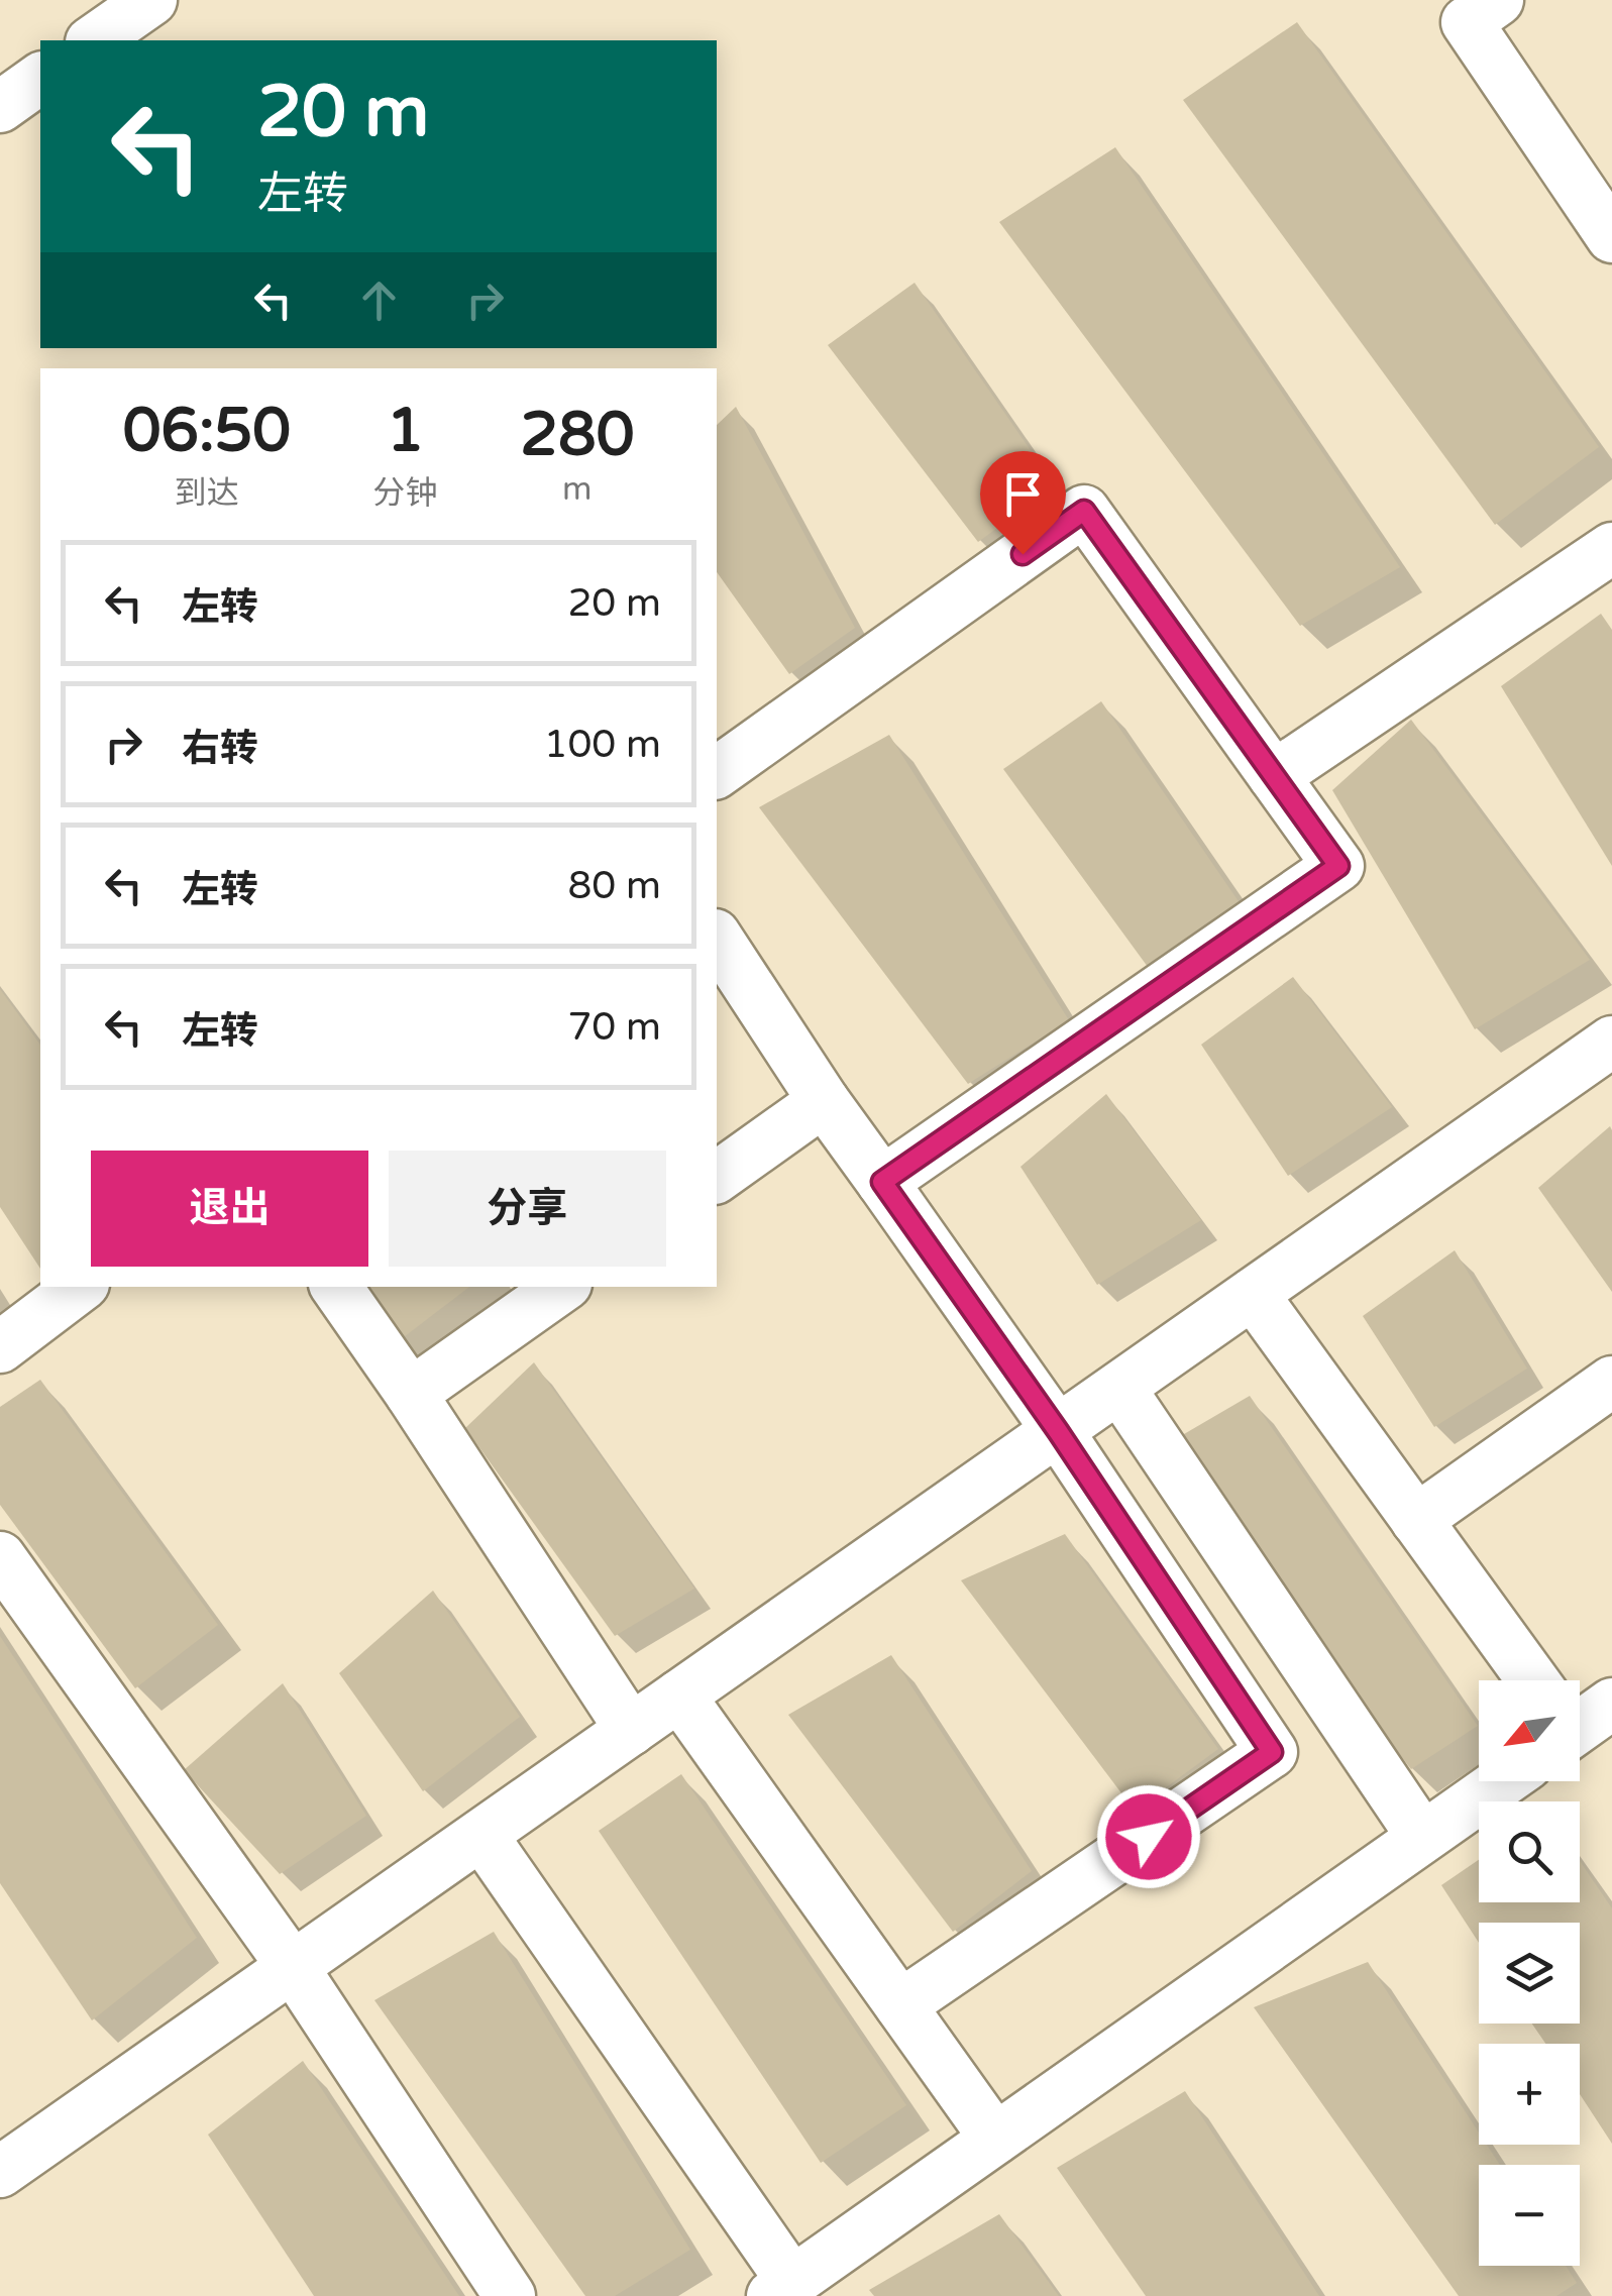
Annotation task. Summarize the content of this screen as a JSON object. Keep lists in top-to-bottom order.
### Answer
{
  "north": "bottom left",
  "page": {
    "turn": ["20 m", "左转"],
    "eta": [
      "06:50",
      "到达",
      "1",
      "分钟",
      "280",
      "m"
    ],
    "list": [
      {
        "name": "左转",
        "value": "20 m"
      },
      {
        "name": "右转",
        "value": "100 m"
      },
      {
        "name": "左转",
        "value": "80 m"
      },
      {
        "name": "左转",
        "value": "70 m"
      }
    ],
    "buttons": ["退出", "分享"],
    "map_buttons": ["+", "−"]
  }
}
